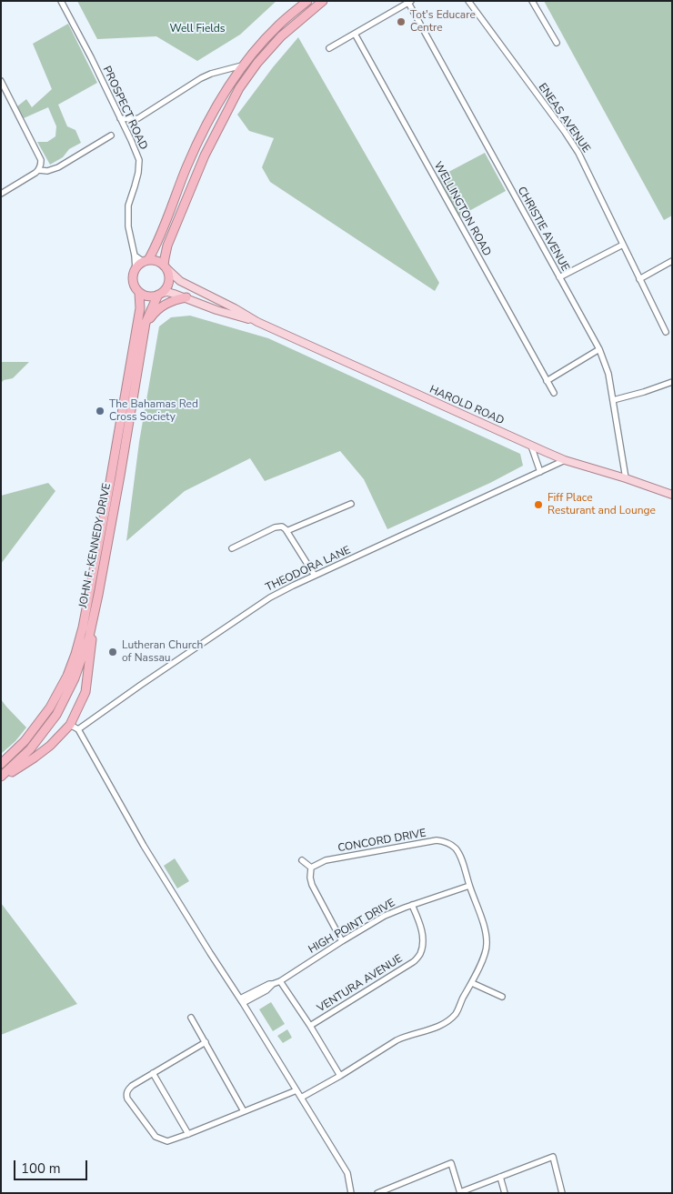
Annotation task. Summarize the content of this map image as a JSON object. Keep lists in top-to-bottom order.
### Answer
{
  "streets": {
    "highway": ["JOHN F. KENNEDY DRIVE"],
    "main road": ["HAROLD ROAD"],
    "street": [
      "PROSPECT ROAD",
      "ENEAS AVENUE",
      "WELLINGTON ROAD",
      "CHRISTIE AVENUE",
      "THEODORA LANE",
      "CONCORD DRIVE",
      "HIGH POINT DRIVE",
      "VENTURA AVENUE"
    ]
  },
  "crossings": [
    ["PROSPECT ROAD", "HAROLD ROAD"],
    ["PROSPECT ROAD", "JOHN F. KENNEDY DRIVE"],
    ["CHRISTIE AVENUE", "HAROLD ROAD"],
    ["HAROLD ROAD", "JOHN F. KENNEDY DRIVE"],
    ["HAROLD ROAD", "THEODORA LANE"],
    ["CONCORD DRIVE", "HIGH POINT DRIVE"],
    ["HIGH POINT DRIVE", "VENTURA AVENUE"]
  ],
  "parks": ["Well Fields"],
  "places": [
    "Tot's Educare Centre",
    "The Bahamas Red Cross Society",
    "Fiff Place Resturant and Lounge",
    "Lutheran Church of Nassau"
  ],
  "scale_bar": "100 m"
}
